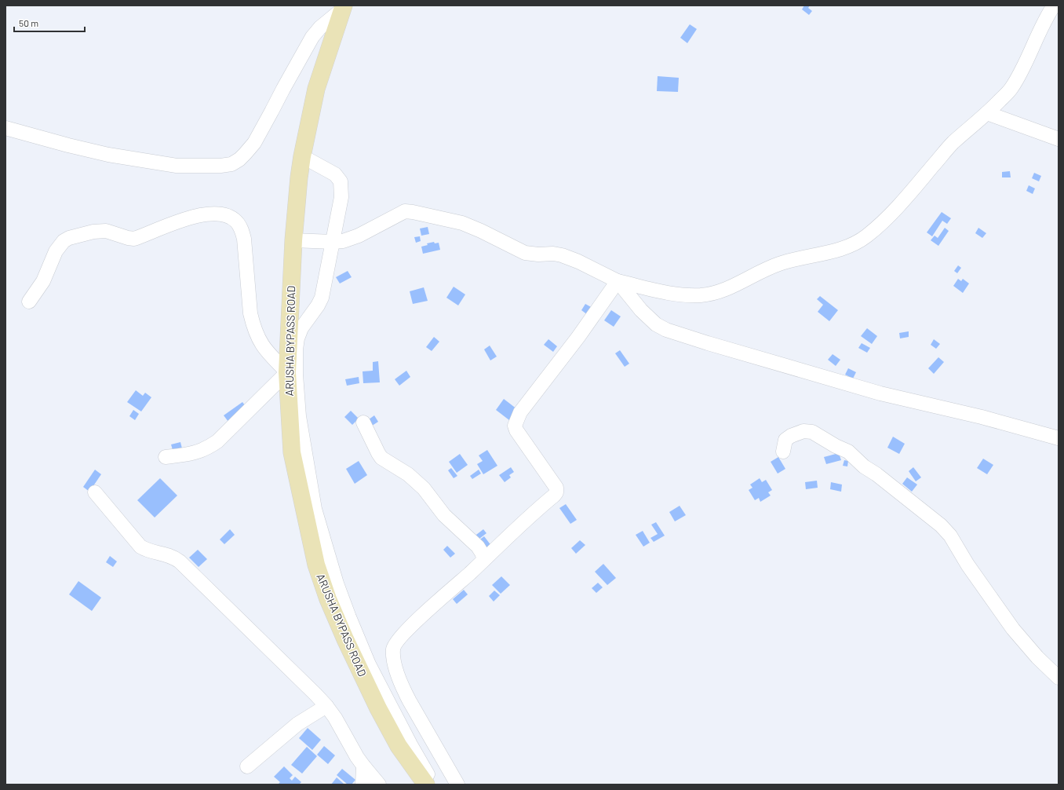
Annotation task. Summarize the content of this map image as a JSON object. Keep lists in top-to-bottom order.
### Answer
{
  "streets": {
    "main road": ["ARUSHA BYPASS ROAD"]
  },
  "scale_bar": "50 m"
}
